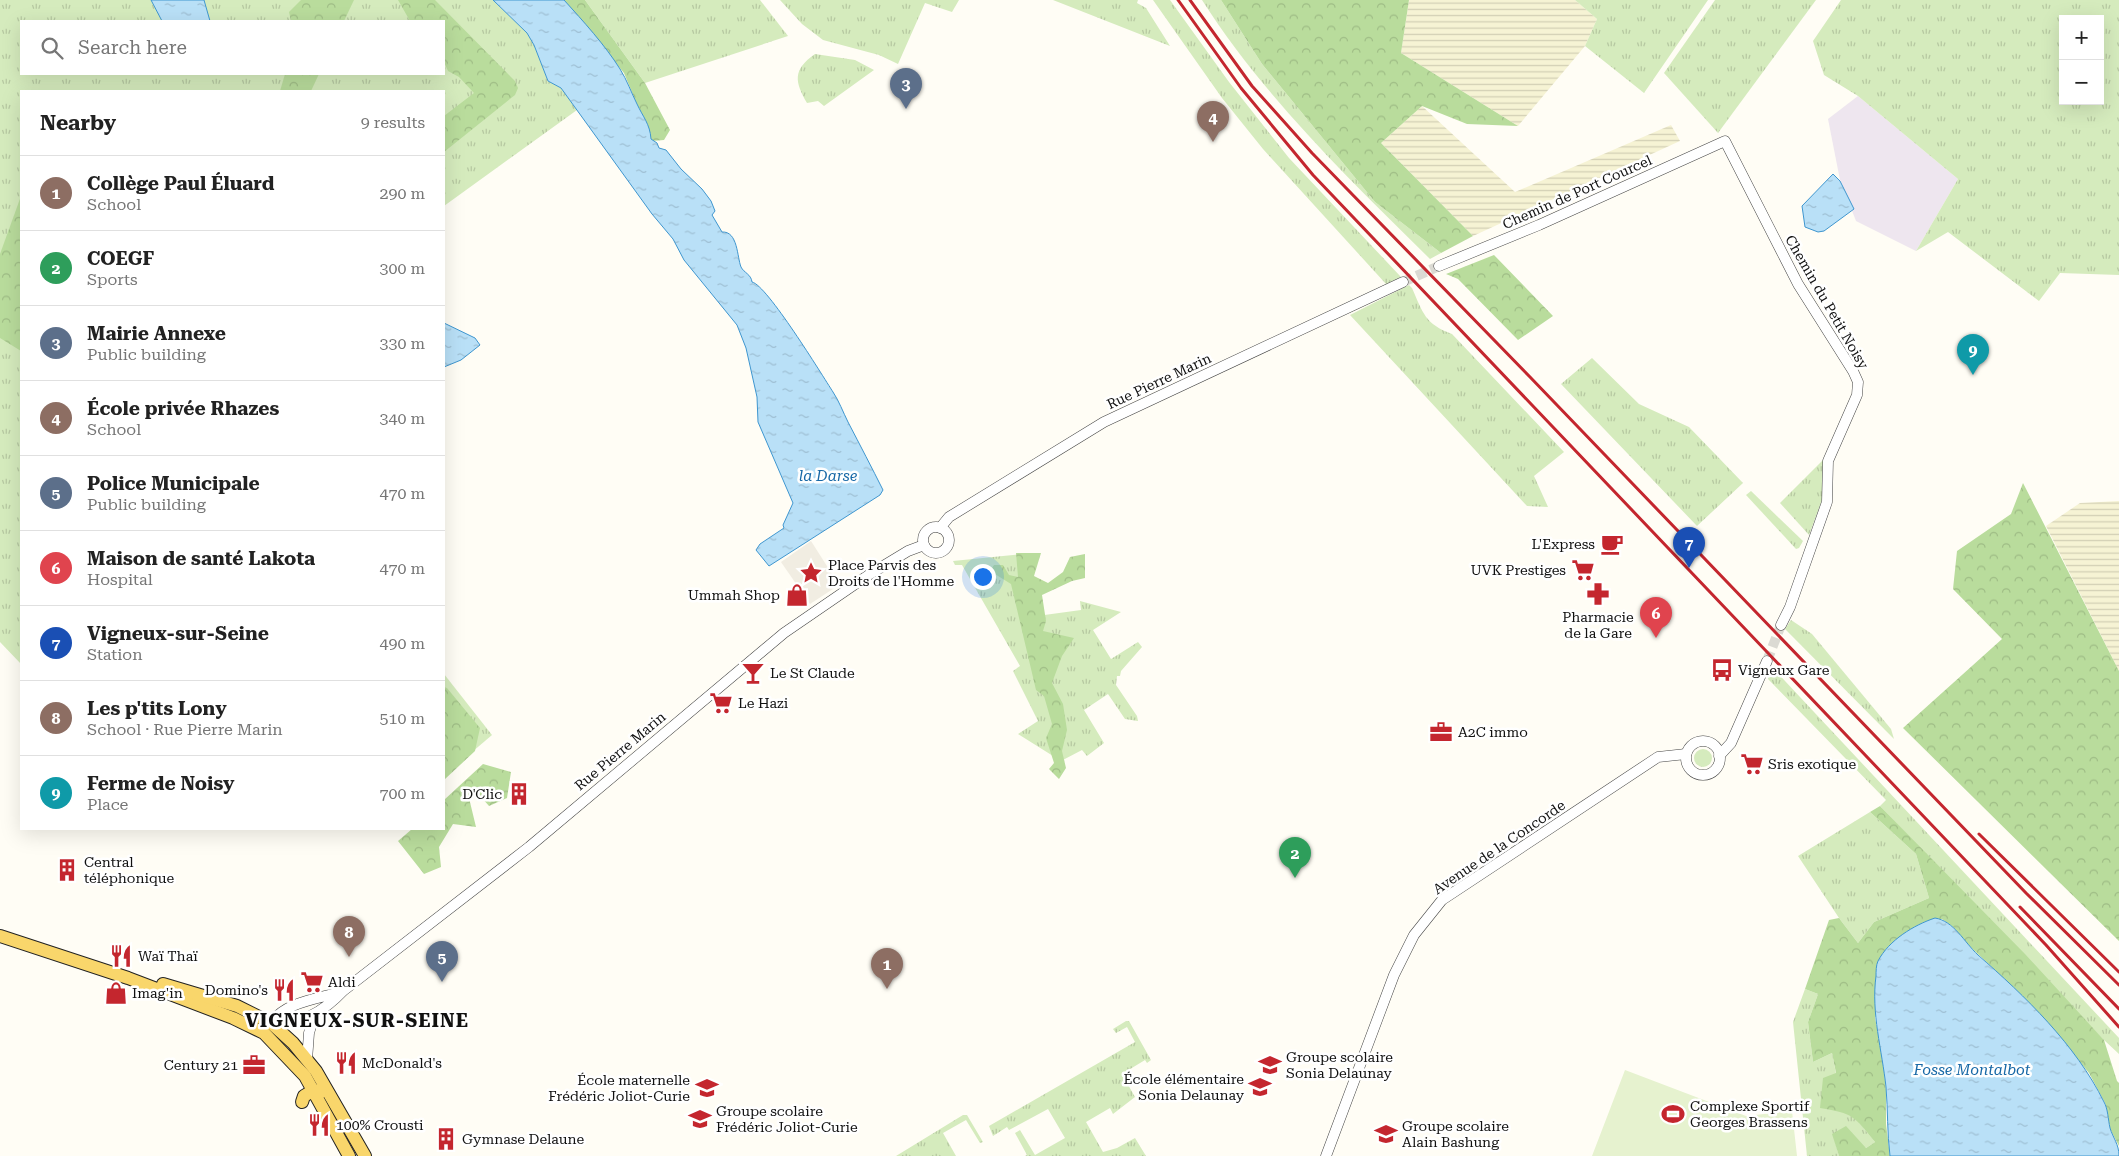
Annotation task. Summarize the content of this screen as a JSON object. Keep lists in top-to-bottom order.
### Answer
{
  "streets": {
    "street": [
      "Chemin de Port Courcel",
      "Chemin du Petit Noisy",
      "Rue Pierre Marin",
      "Avenue de la Concorde"
    ]
  },
  "crossings": [
    ["Chemin de Port Courcel", "Chemin du Petit Noisy"]
  ],
  "districts": ["VIGNEUX-SUR-SEINE"],
  "water": ["la Darse", "Fosse Montalbot"],
  "places": {
    "cafe": ["L'Express"],
    "supermarket": [
      "UVK Prestiges",
      "Le Hazi",
      "Sris exotique",
      "Aldi"
    ],
    "place": ["Place Parvis des Droits de l'Homme"],
    "pharmacy": ["Pharmacie de la Gare"],
    "shop": ["Ummah Shop", "Imag'in"],
    "bus stop": ["Vigneux Gare"],
    "bar": ["Le St Claude"],
    "office": ["A2C immo", "Century 21"],
    "building": ["D'Clic", "Central téléphonique", "Gymnase Delaune"],
    "restaurant": [
      "Waï Thaï",
      "Domino's",
      "McDonald's",
      "100% Crousti"
    ],
    "school or university": [
      "Groupe scolaire Sonia Delaunay",
      "École élémentaire Sonia Delaunay",
      "École maternelle Frédéric Joliot-Curie",
      "Groupe scolaire Frédéric Joliot-Curie",
      "Groupe scolaire Alain Bashung"
    ],
    "sports": ["Complexe Sportif Georges Brassens"]
  },
  "page": {
    "map_buttons": ["+", "−"],
    "search": "Search here",
    "pins": [
      "3",
      "4",
      "9",
      "7",
      "6",
      "2",
      "8",
      "5",
      "1"
    ],
    "heading": ["Nearby", "9 results"],
    "list": [
      {
        "mark": "1",
        "name": "Collège Paul Éluard",
        "note": "School",
        "value": "290 m"
      },
      {
        "mark": "2",
        "name": "COEGF",
        "note": "Sports",
        "value": "300 m"
      },
      {
        "mark": "3",
        "name": "Mairie Annexe",
        "note": "Public building",
        "value": "330 m"
      },
      {
        "mark": "4",
        "name": "École privée Rhazes",
        "note": "School",
        "value": "340 m"
      },
      {
        "mark": "5",
        "name": "Police Municipale",
        "note": "Public building",
        "value": "470 m"
      },
      {
        "mark": "6",
        "name": "Maison de santé Lakota",
        "note": "Hospital",
        "value": "470 m"
      },
      {
        "mark": "7",
        "name": "Vigneux-sur-Seine",
        "note": "Station",
        "value": "490 m"
      },
      {
        "mark": "8",
        "name": "Les p'tits Lony",
        "note": "School · Rue Pierre Marin",
        "value": "510 m"
      },
      {
        "mark": "9",
        "name": "Ferme de Noisy",
        "note": "Place",
        "value": "700 m"
      }
    ]
  }
}
